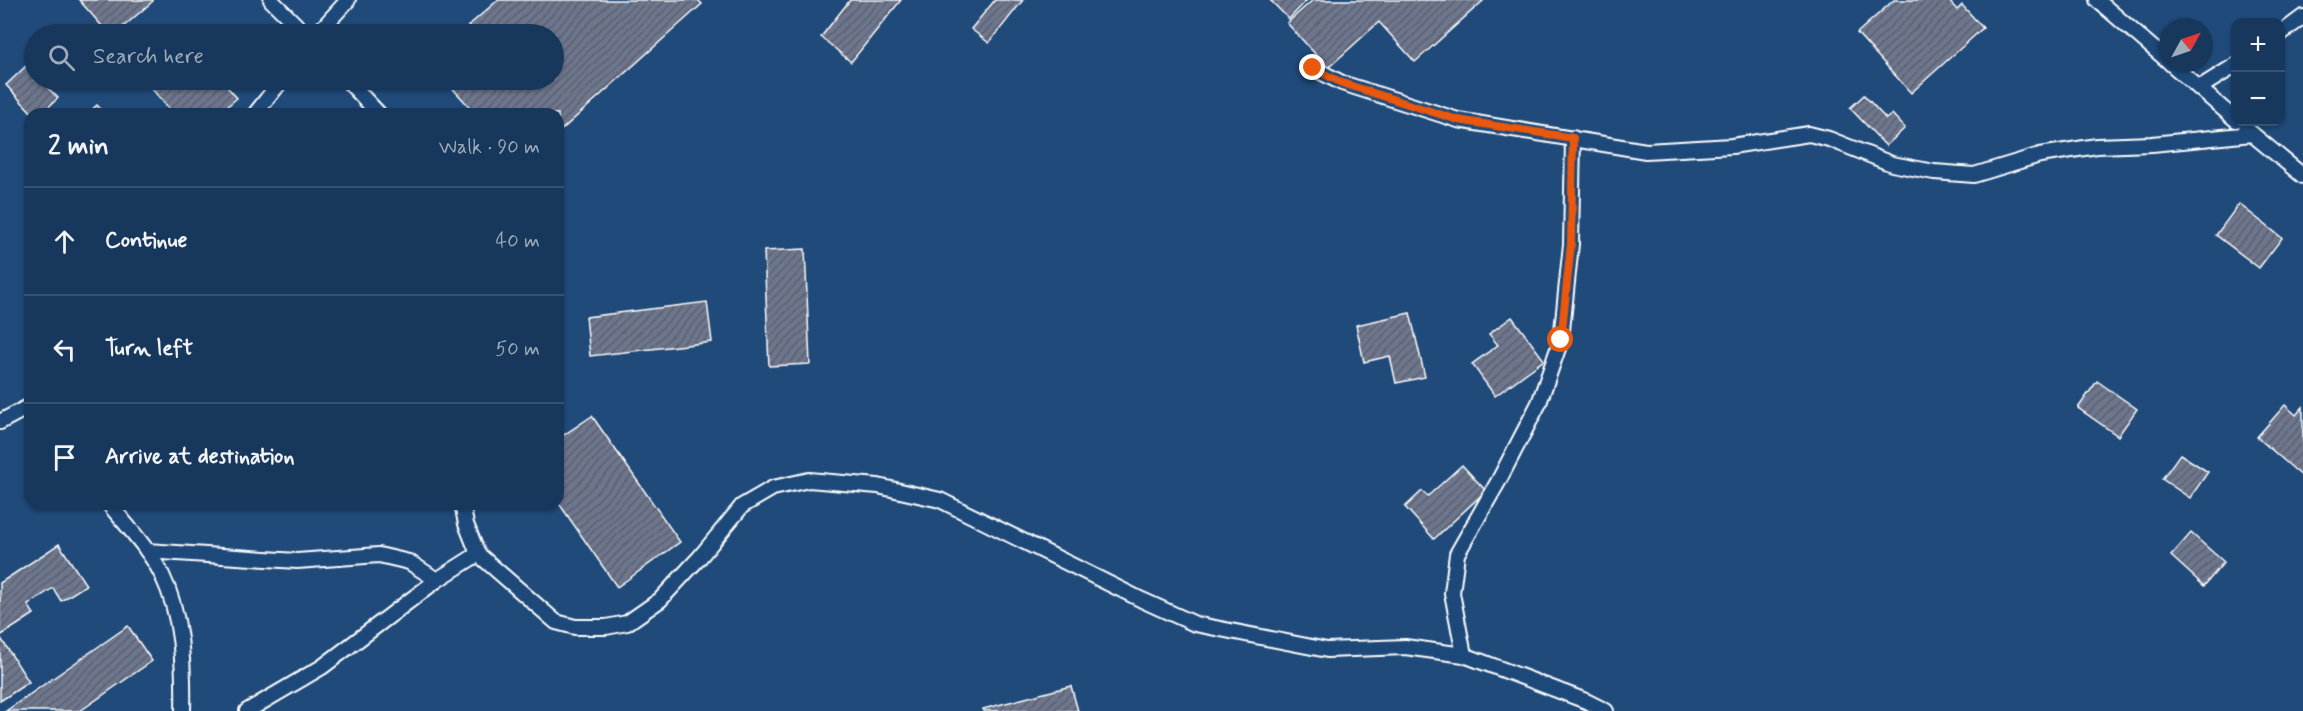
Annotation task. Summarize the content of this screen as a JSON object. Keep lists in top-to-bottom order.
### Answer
{
  "north": "top right",
  "page": {
    "map_buttons": ["+", "−"],
    "search": "Search here",
    "heading": ["2 min", "Walk · 90 m"],
    "list": [
      ["Continue", "40 m"],
      ["Turn left", "50 m"],
      "Arrive at destination"
    ]
  }
}
